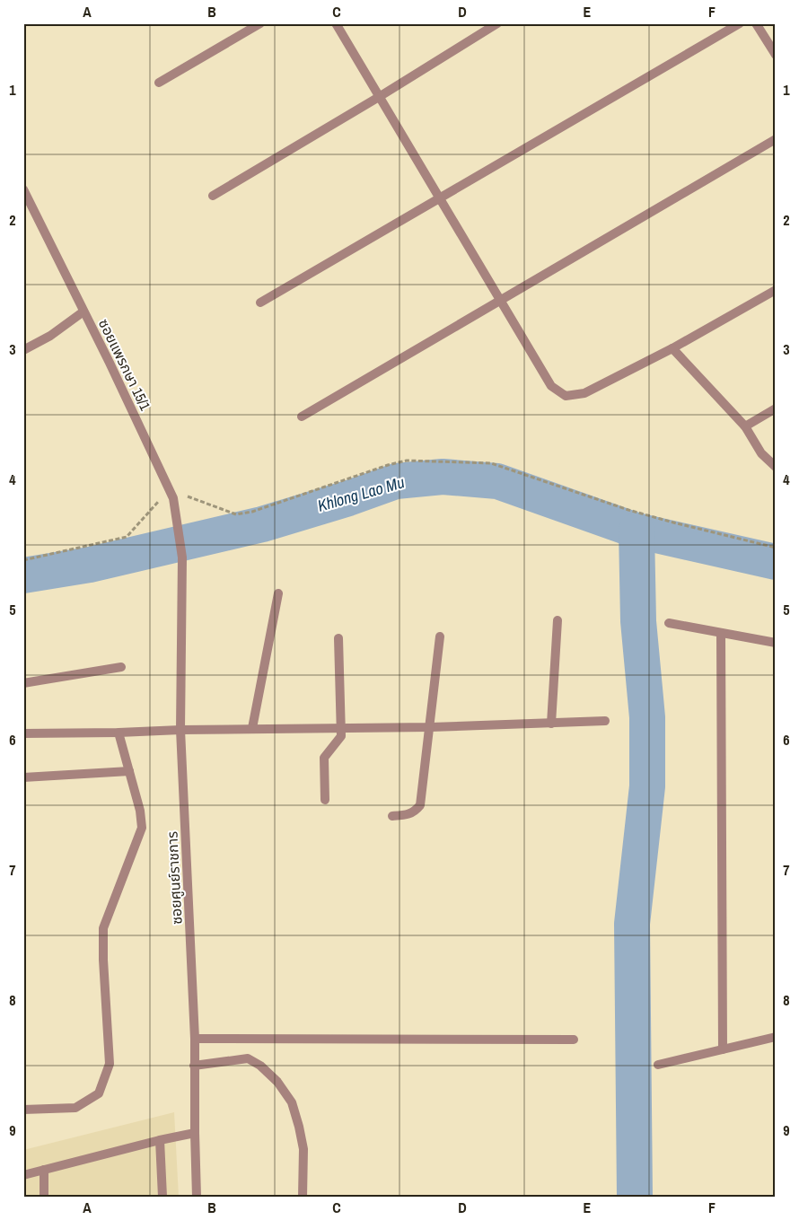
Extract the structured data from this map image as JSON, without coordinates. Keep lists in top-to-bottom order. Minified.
{"streets":{"street":["ซอยแพรกษา 15/1","ซอยศูนย์ราชการ"]},"crossings":[["ซอยแพรกษา 15/1","ซอยศูนย์ราชการ"]],"water":["Khlong Lao Mu"],"grid":{"columns":["A","B","C","D","E","F"],"rows":["1","2","3","4","5","6","7","8","9"]}}
